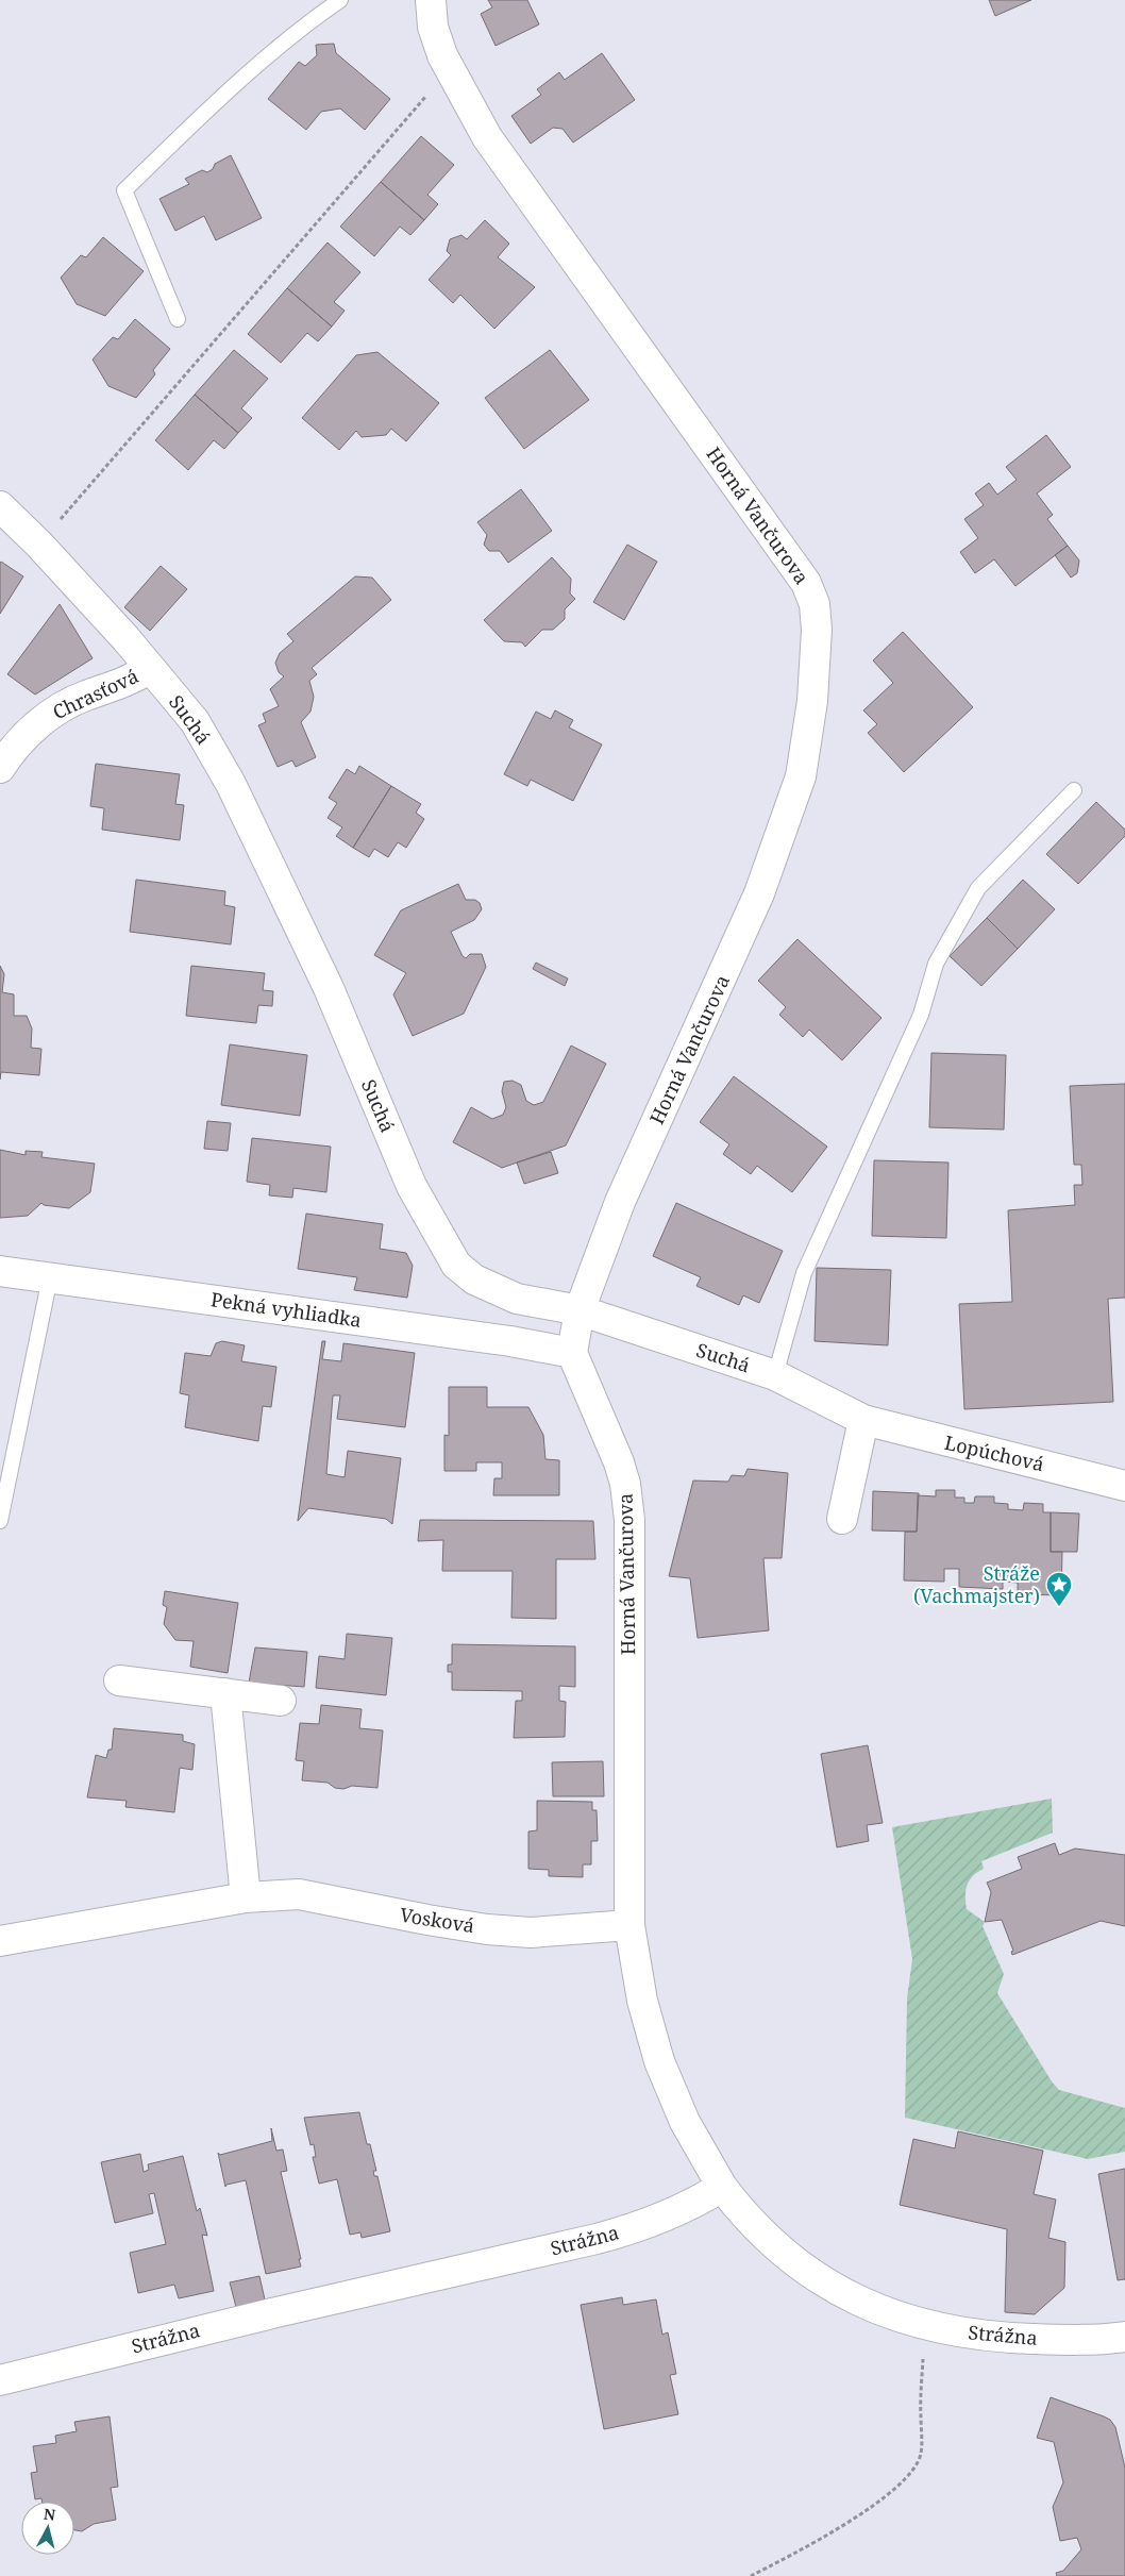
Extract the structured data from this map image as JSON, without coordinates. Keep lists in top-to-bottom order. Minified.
{"streets":{"street":["Horná Vančurova","Chrasťová","Suchá","Pekná vyhliadka","Lopúchová","Vosková","Strážna"]},"crossings":[["Horná Vančurova","Suchá"],["Horná Vančurova","Pekná vyhliadka"],["Horná Vančurova","Vosková"],["Horná Vančurova","Strážna"],["Chrasťová","Suchá"],["Suchá","Lopúchová"]],"places":{"place":["Stráže (Vachmajster)"]},"north":"top"}
